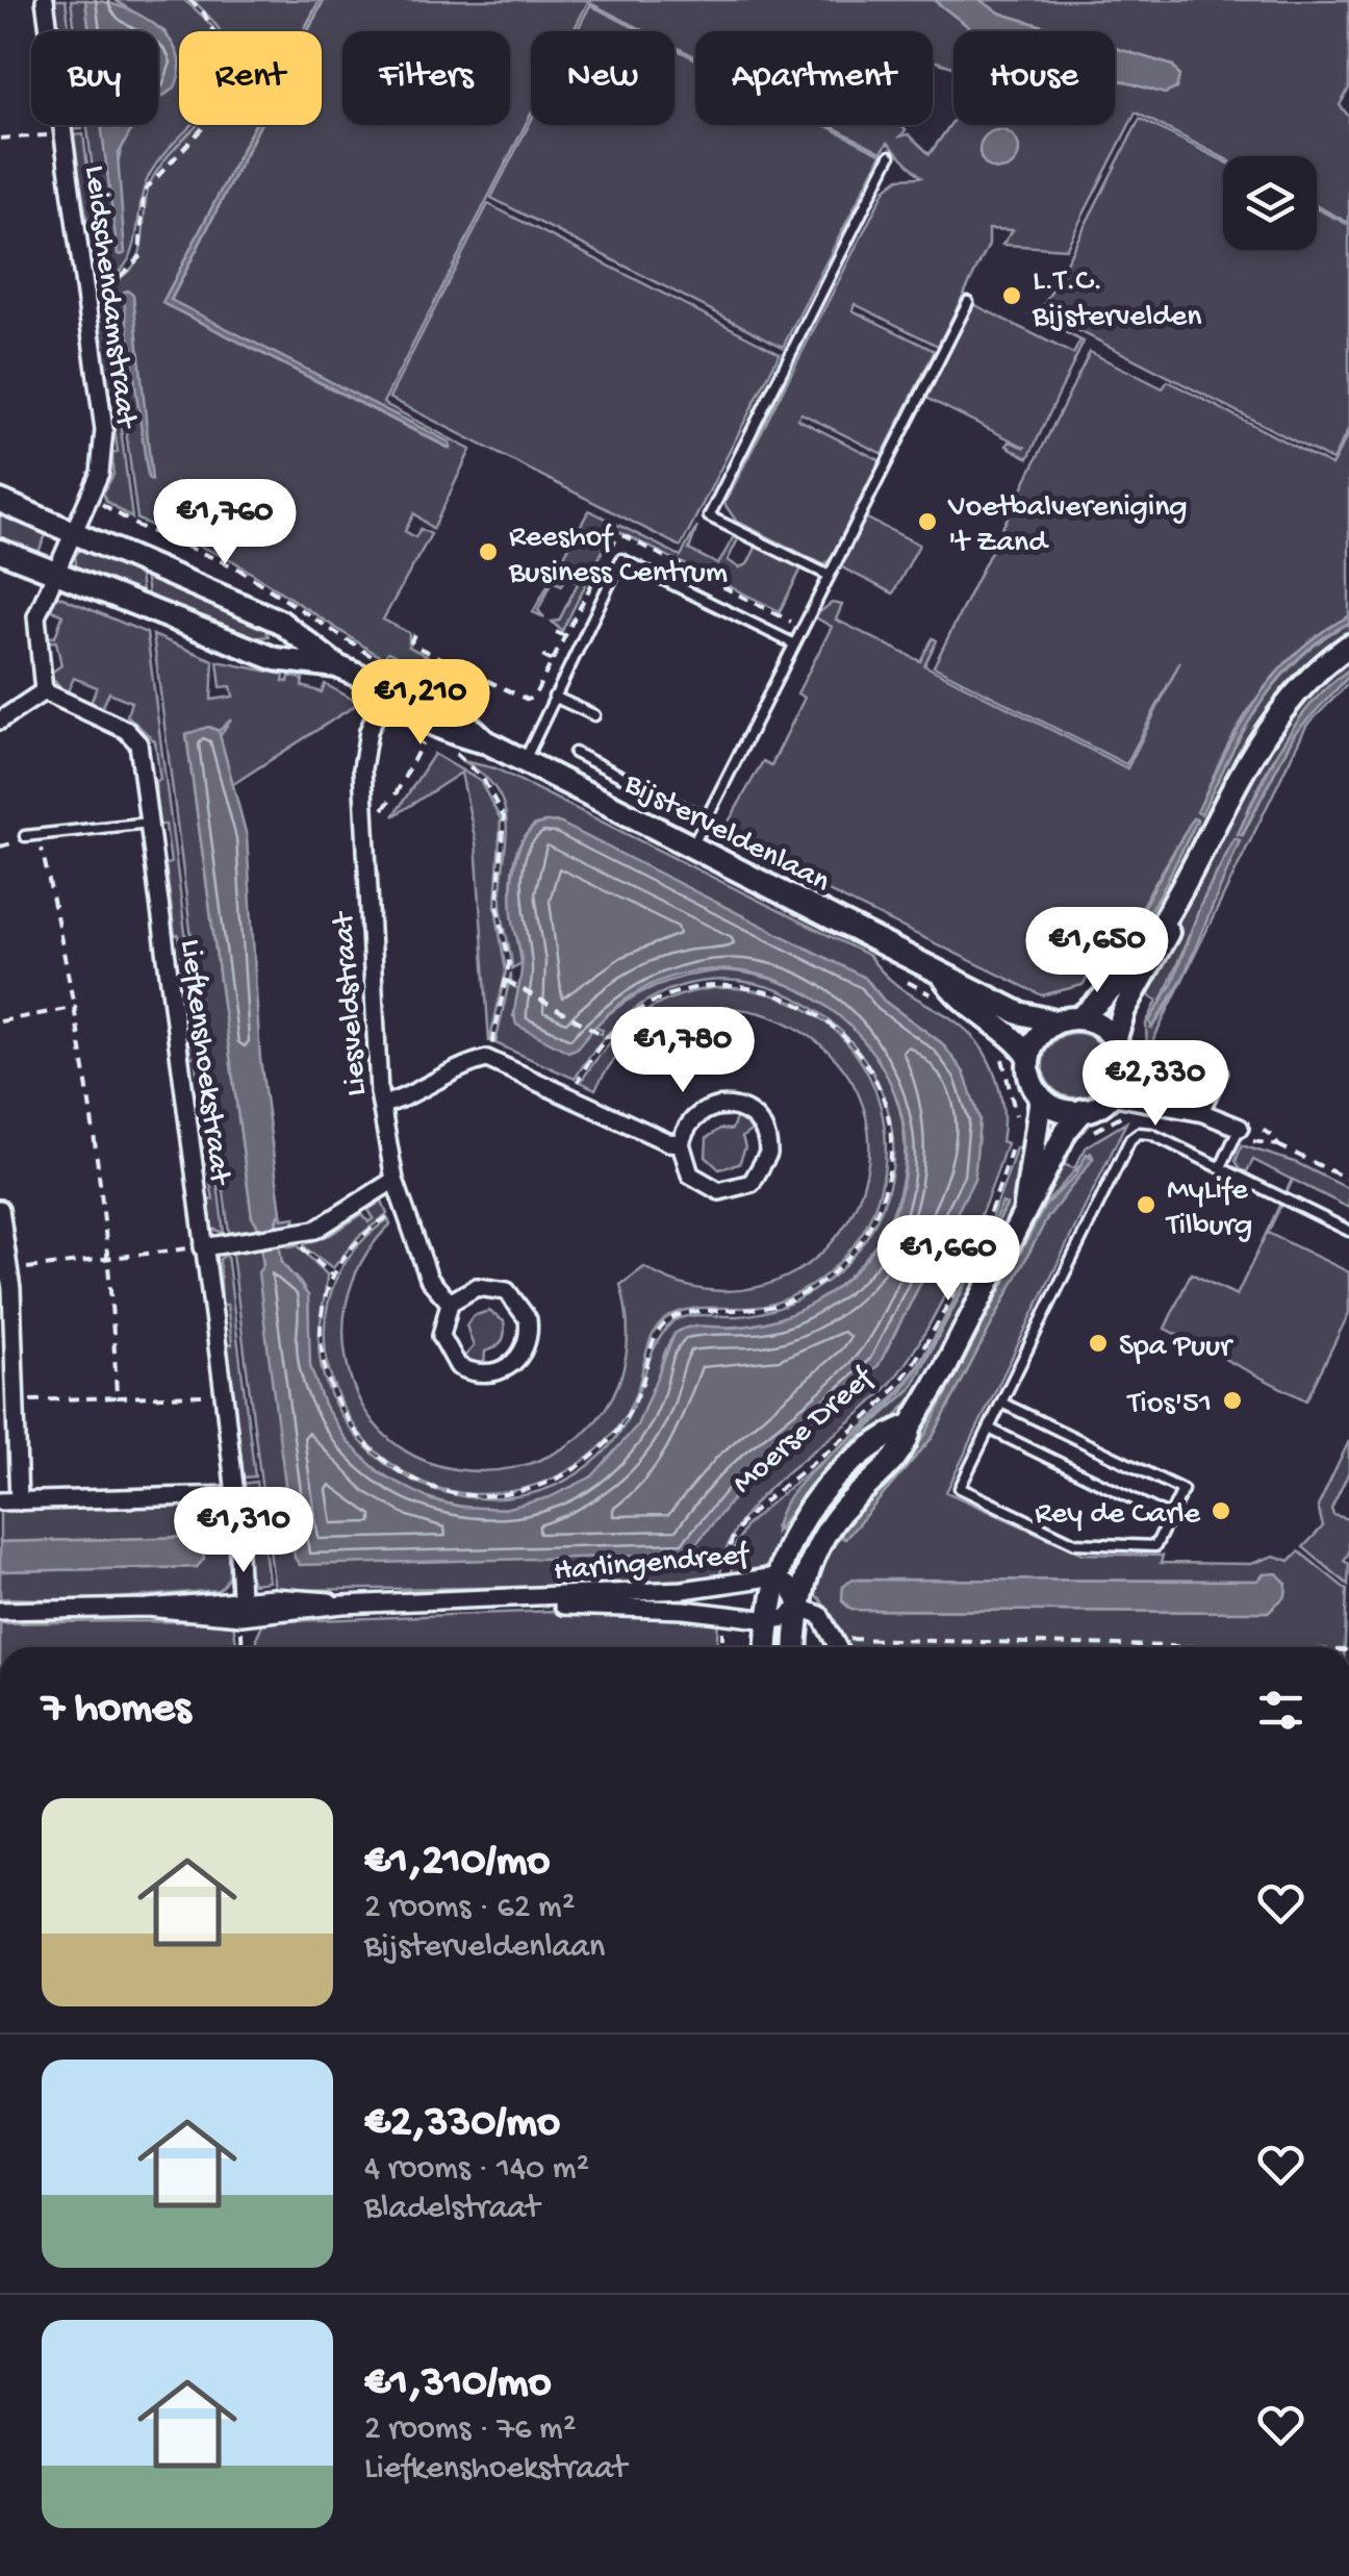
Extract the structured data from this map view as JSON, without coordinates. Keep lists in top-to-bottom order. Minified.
{"streets":{"street":["Leidschendamstraat","Bijsterveldenlaan","Liesveldstraat","Liefkenshoekstraat","Moerse Dreef","Harlingendreef"]},"crossings":[["Leidschendamstraat","Bijsterveldenlaan"],["Bijsterveldenlaan","Liesveldstraat"],["Bijsterveldenlaan","Moerse Dreef"],["Liefkenshoekstraat","Harlingendreef"],["Moerse Dreef","Harlingendreef"]],"places":["L.T.C. Bijstervelden","Voetbalvereniging 't Zand","Reeshof Business Centrum","MyLife Tilburg","Spa Puur","Tios'51","Rey de Carle"],"page":{"chip":["Buy","Rent","Filters","New","Apartment","House"],"price":["€1,760","€1,210","€1,650","€1,780","€2,330","€1,660","€1,310"],"heading":"7 homes","list":[{"name":"€1,210/mo","note":"2 rooms · 62 m² · Bijsterveldenlaan"},{"name":"€2,330/mo","note":"4 rooms · 140 m² · Bladelstraat"},{"name":"€1,310/mo","note":"2 rooms · 76 m² · Liefkenshoekstraat"}]}}
